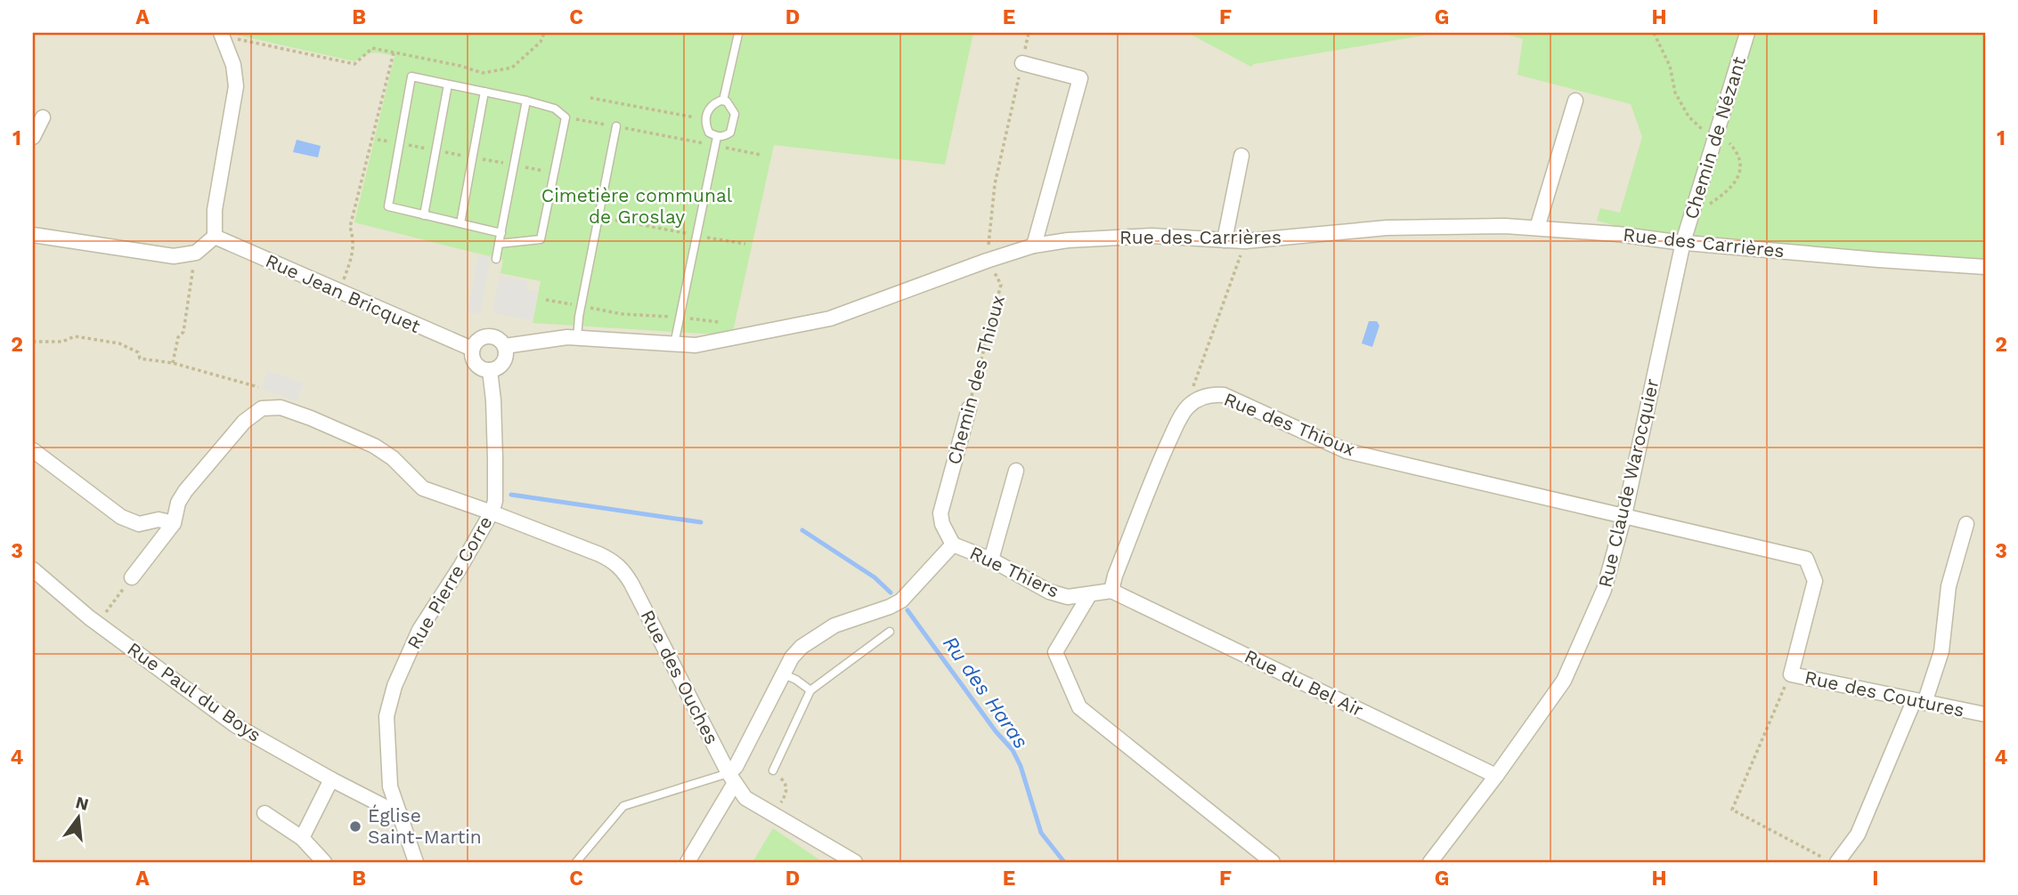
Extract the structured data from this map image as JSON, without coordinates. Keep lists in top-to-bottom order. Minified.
{"streets":{"street":["Chemin de Nézant","Rue des Carrières","Rue Jean Bricquet","Chemin des Thioux","Rue des Thioux","Rue Claude Warocquier","Rue Thiers","Rue Pierre Corre","Rue des Ouches","Rue du Bel Air","Rue Paul du Boys","Rue des Coutures"]},"crossings":[["Chemin de Nézant","Rue des Carrières"],["Chemin de Nézant","Rue Claude Warocquier"],["Rue des Carrières","Rue Jean Bricquet"],["Rue des Carrières","Chemin des Thioux"],["Rue des Carrières","Rue Claude Warocquier"],["Rue des Carrières","Rue Pierre Corre"],["Rue Jean Bricquet","Rue Pierre Corre"],["Chemin des Thioux","Rue Thiers"],["Rue des Thioux","Rue Claude Warocquier"],["Rue des Thioux","Rue Thiers"],["Rue des Thioux","Rue du Bel Air"],["Rue des Thioux","Rue des Coutures"],["Rue Claude Warocquier","Rue du Bel Air"],["Rue Claude Warocquier","Rue des Coutures"],["Rue Thiers","Rue des Ouches"],["Rue Thiers","Rue du Bel Air"],["Rue Pierre Corre","Rue des Ouches"],["Rue Pierre Corre","Rue Paul du Boys"]],"water":["Ru des Haras"],"parks":["Cimetière communal de Groslay"],"places":["Église Saint-Martin"],"north":"top","grid":{"columns":["A","B","C","D","E","F","G","H","I"],"rows":["1","2","3","4"]}}
